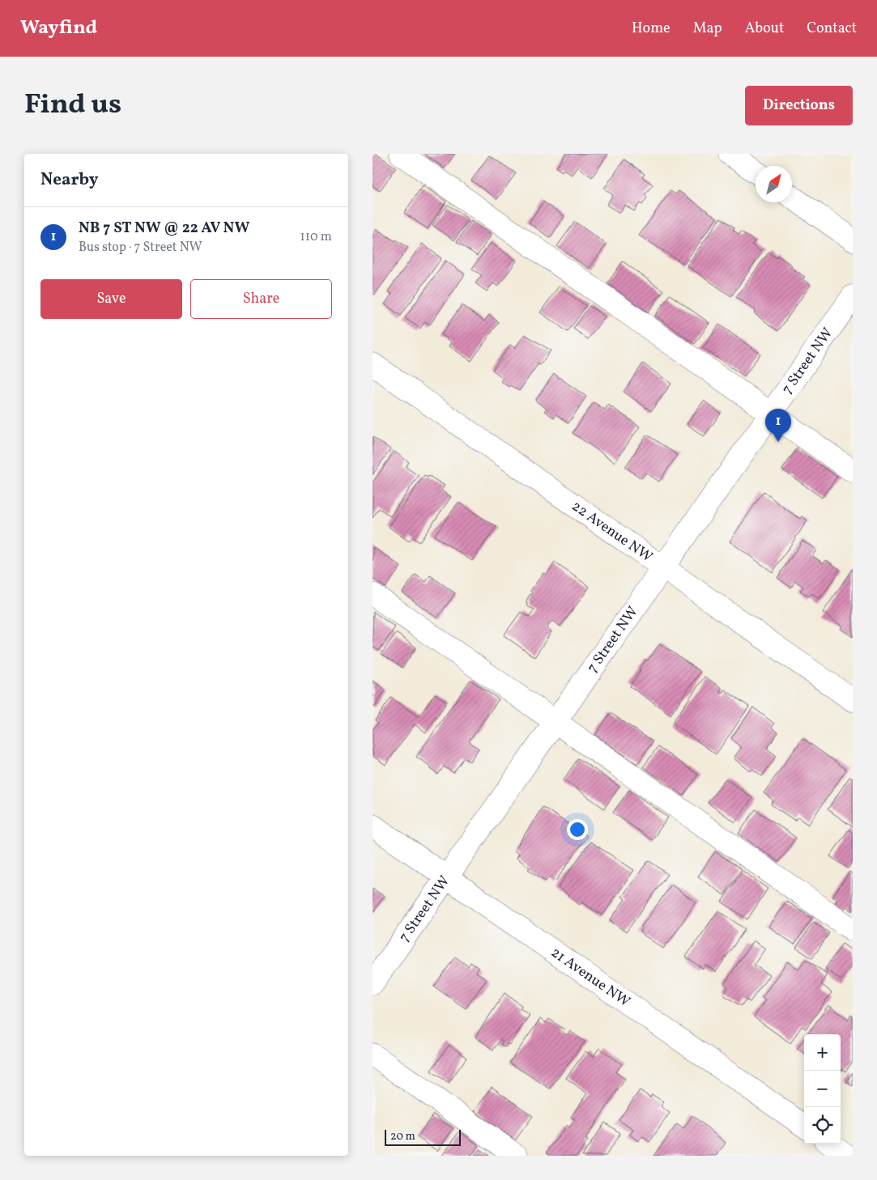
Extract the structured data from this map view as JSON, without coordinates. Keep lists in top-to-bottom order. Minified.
{"streets":{"street":["7 Street NW","22 Avenue NW","21 Avenue NW"]},"crossings":[["7 Street NW","22 Avenue NW"],["7 Street NW","21 Avenue NW"]],"scale_bar":"20 m","north":"top right","page":{"header":"Wayfind","nav":["Home","Map","About","Contact"],"title":"Find us","buttons":["Directions",["Save","Share"]],"heading":"Nearby","list":[{"mark":"1","name":"NB 7 ST NW @ 22 AV NW","note":"Bus stop · 7 Street NW","value":"110 m"}],"pins":"1","map_buttons":["+","−"],"scale":"20 m"}}
